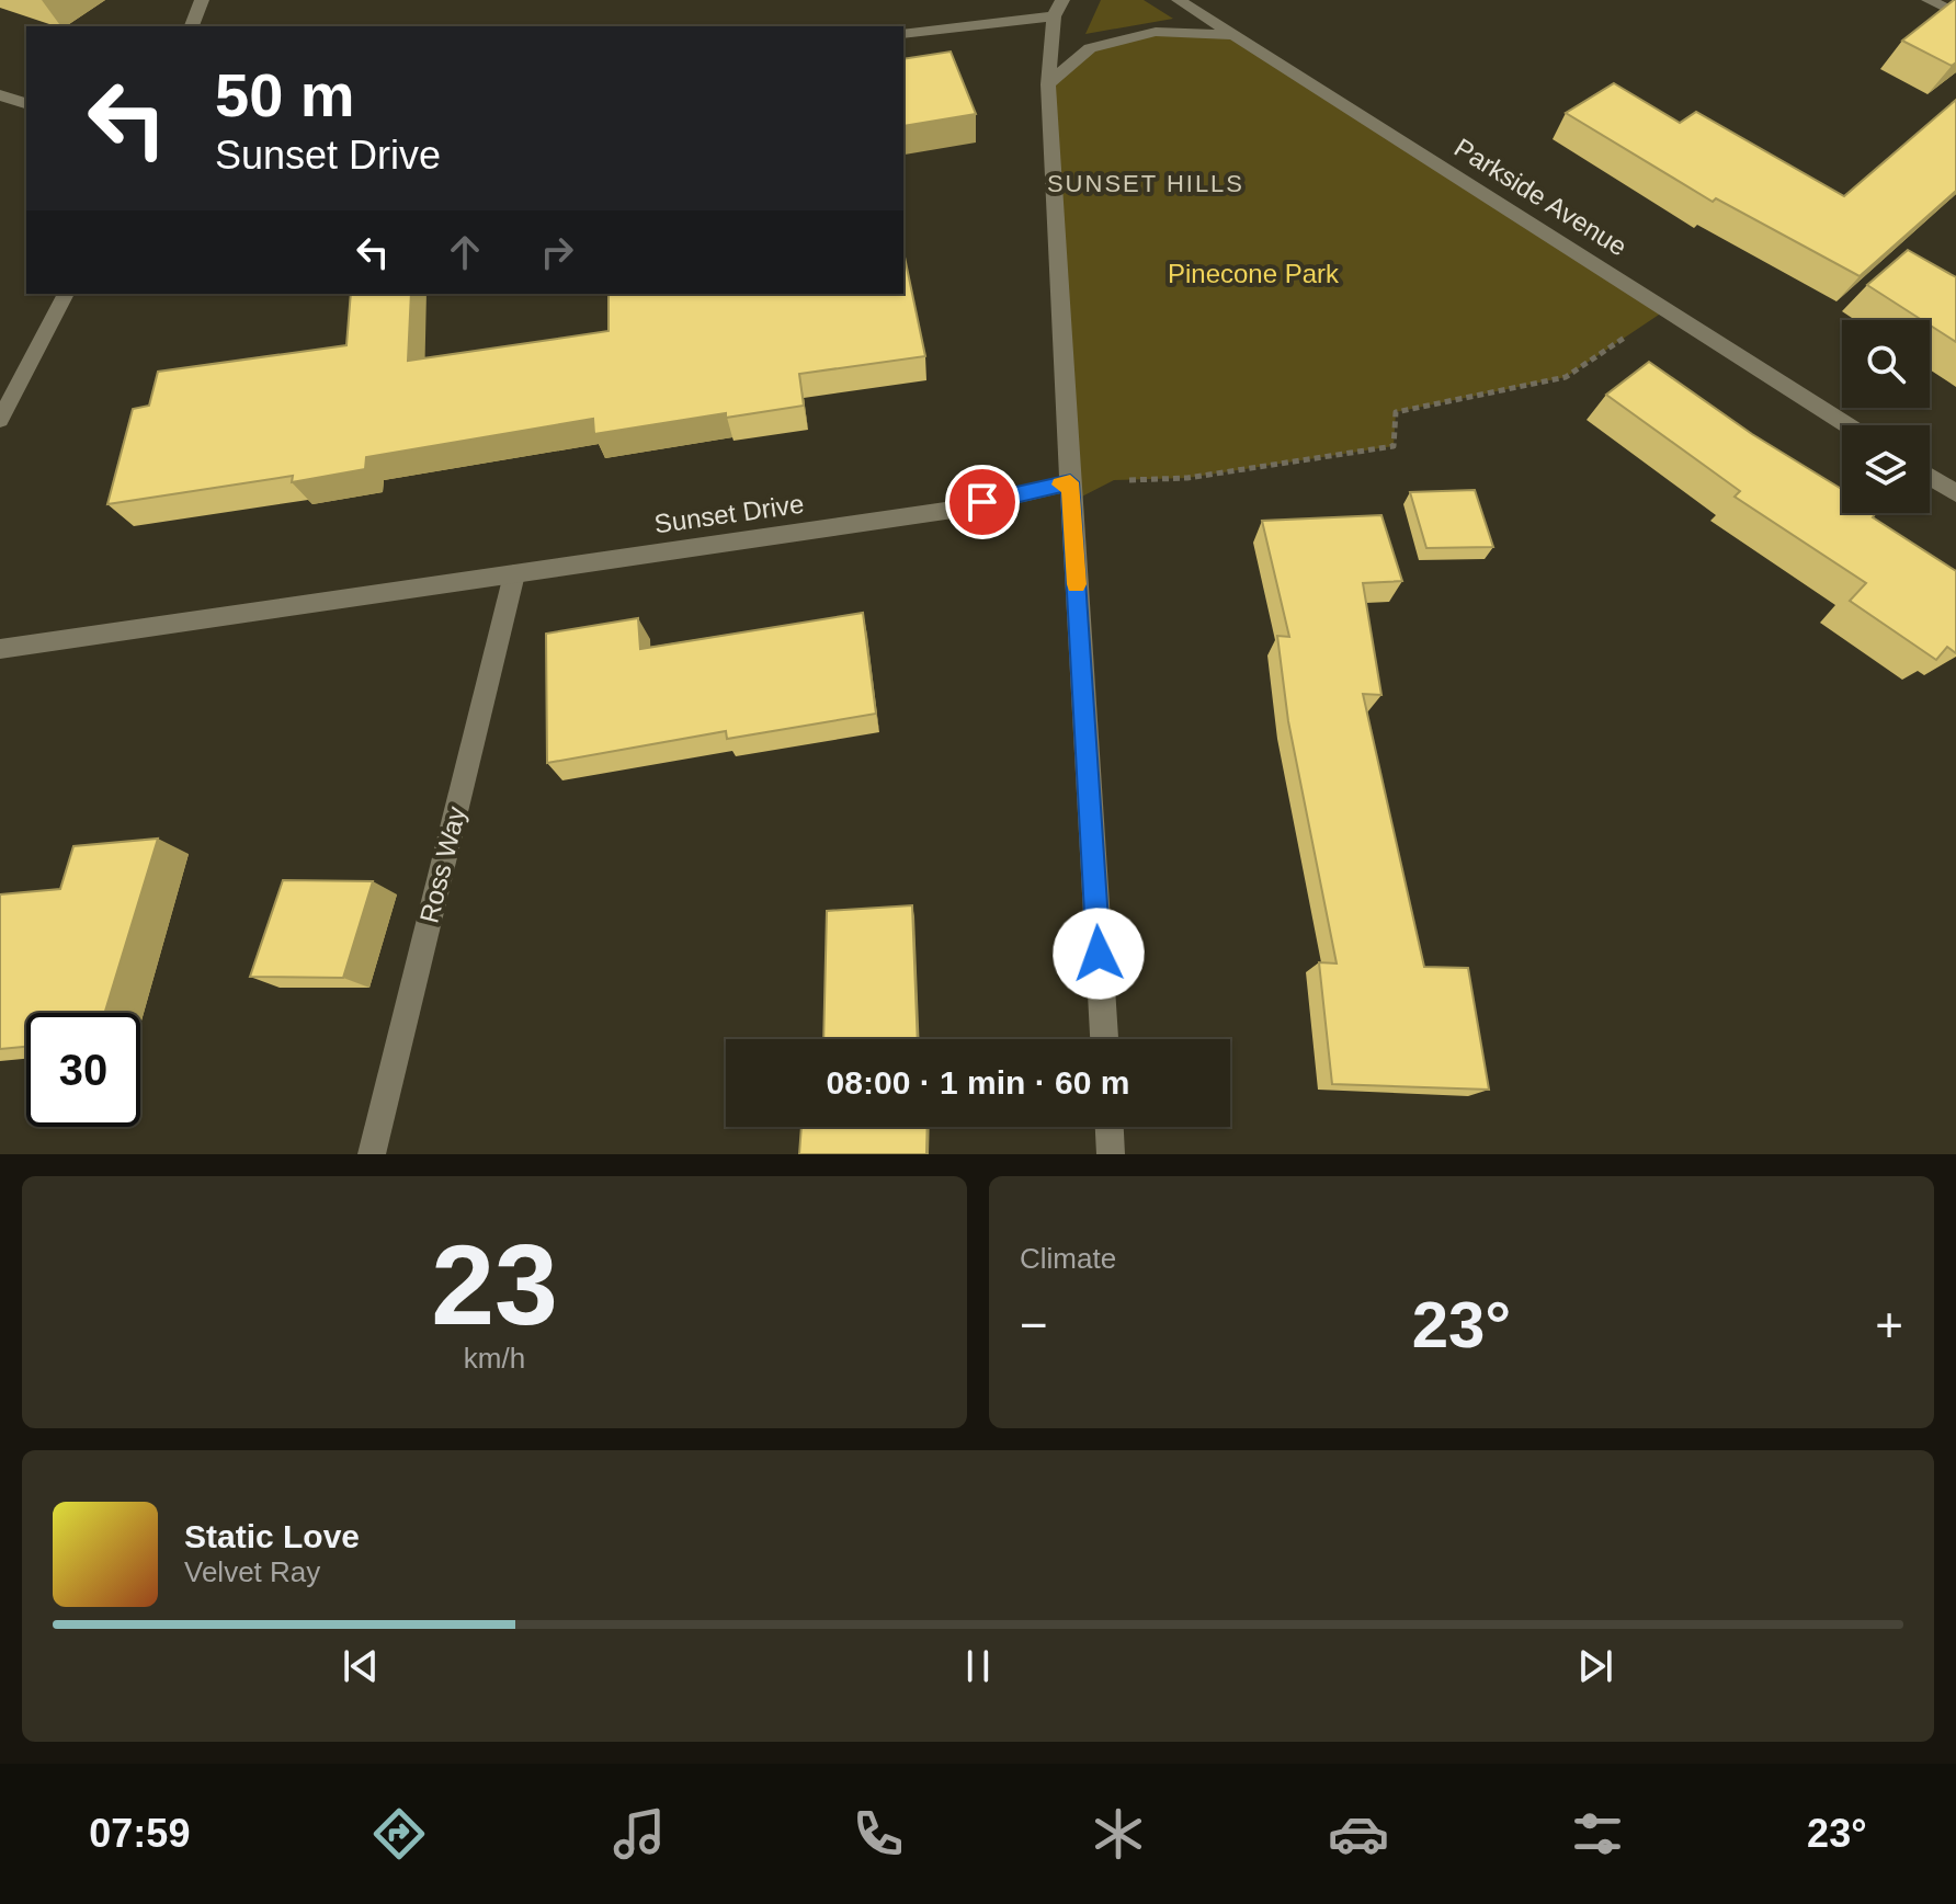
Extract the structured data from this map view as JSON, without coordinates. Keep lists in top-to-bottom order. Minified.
{"streets":{"street":["Parkside Avenue","Sunset Drive","Ross Way"]},"crossings":[["Sunset Drive","Ross Way"]],"districts":["SUNSET HILLS"],"parks":["Pinecone Park"],"page":{"turn":["50 m","Sunset Drive"],"limit":"30","trip":"08:00 · 1 min · 60 m","tile":[["23","km/h"],"Climate"],"heat":["−","23°","+"],"song":["Static Love","Velvet Ray"],"tabs":["07:59","23°"]}}
